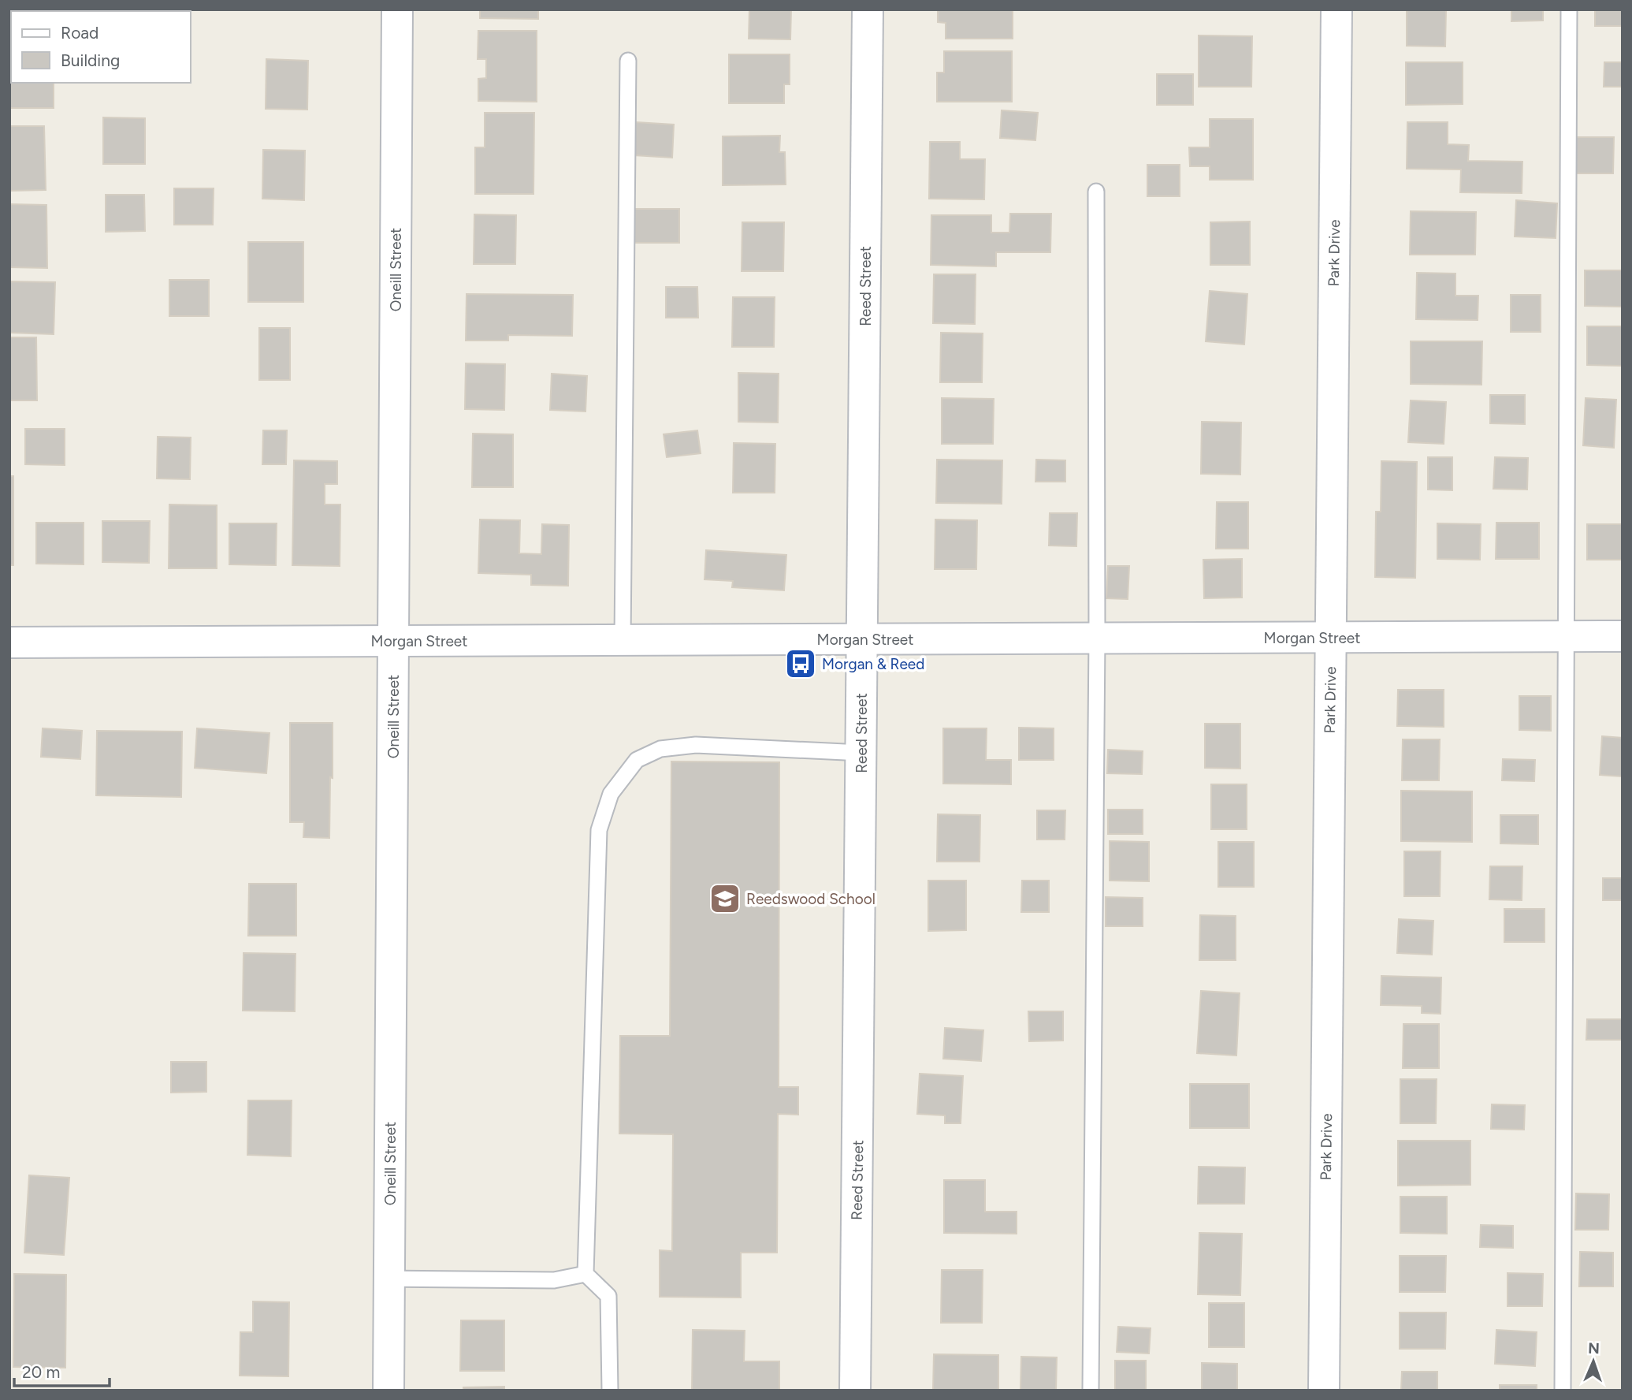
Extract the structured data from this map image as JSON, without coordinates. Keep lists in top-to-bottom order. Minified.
{"streets":{"street":["Park Drive","Oneill Street","Reed Street","Morgan Street"]},"crossings":[["Park Drive","Morgan Street"],["Oneill Street","Morgan Street"],["Reed Street","Morgan Street"]],"places":{"bus stop":["Morgan & Reed"],"school or university":["Reedswood School"]},"legend":["Road","Building"],"scale_bar":"20 m","north":"top"}
